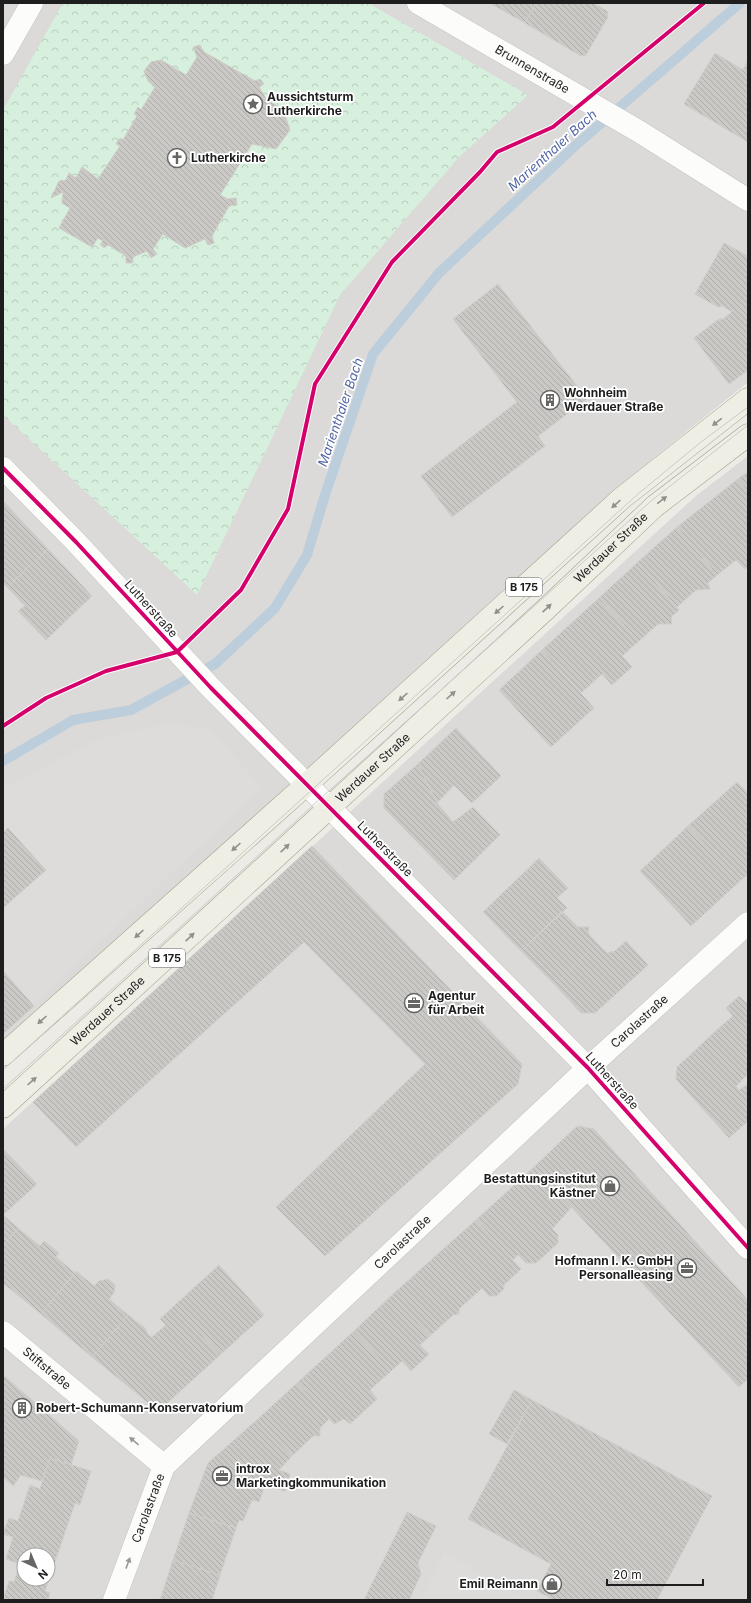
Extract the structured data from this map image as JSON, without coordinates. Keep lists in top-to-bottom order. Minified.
{"streets":{"main road":["Werdauer Straße","B 175"],"street":["Brunnenstraße","Lutherstraße","Carolastraße","Stiftstraße"]},"crossings":[["Werdauer Straße","Lutherstraße"],["B 175","Lutherstraße"],["Lutherstraße","Carolastraße"],["Carolastraße","Stiftstraße"]],"one_way":["Stiftstraße"],"water":["Marienthaler Bach"],"places":{"place":["Aussichtsturm Lutherkirche"],"church":["Lutherkirche"],"building":["Wohnheim Werdauer Straße","Robert-Schumann-Konservatorium"],"office":["Agentur für Arbeit","Hofmann I. K. GmbH Personalleasing","introx Marketingkommunikation"],"shop":["Bestattungsinstitut Kästner","Emil Reimann"]},"scale_bar":"20 m","north":"bottom right"}
